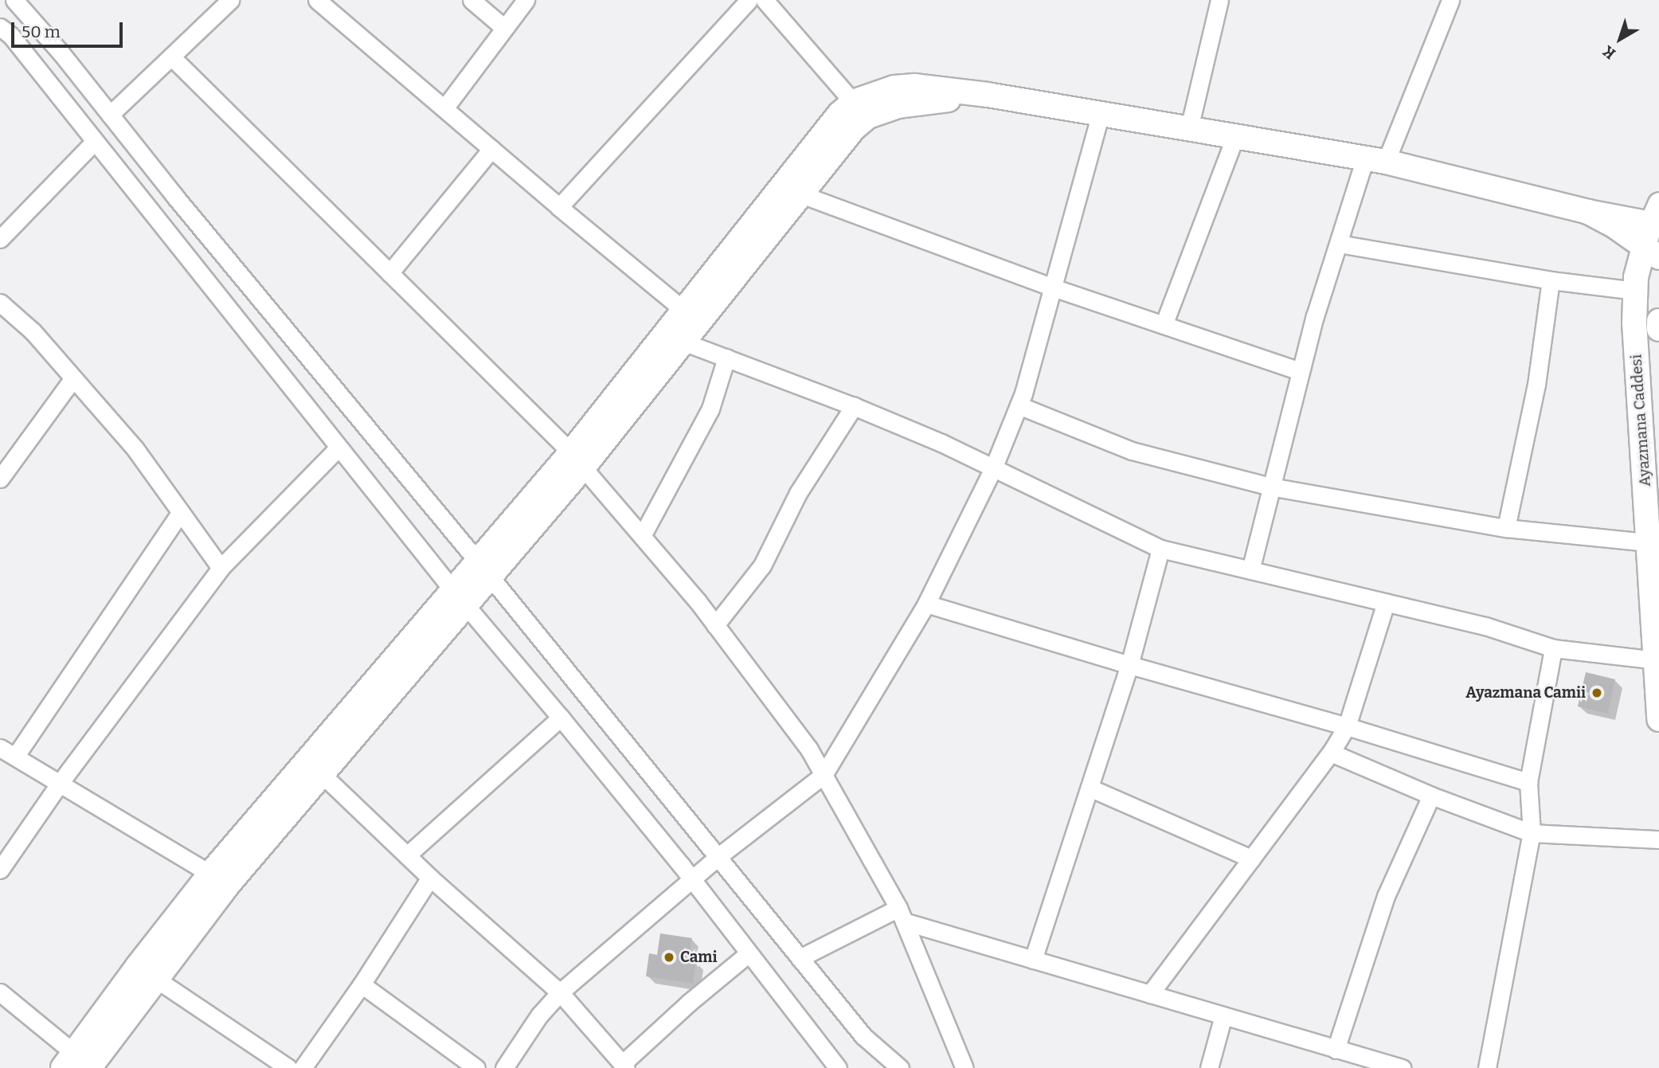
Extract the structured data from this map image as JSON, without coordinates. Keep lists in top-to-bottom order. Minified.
{"streets":{"main road":["Ayazmana Caddesi"]},"places":["Ayazmana Camii","Cami"],"scale_bar":"50 m","north":"bottom left"}
